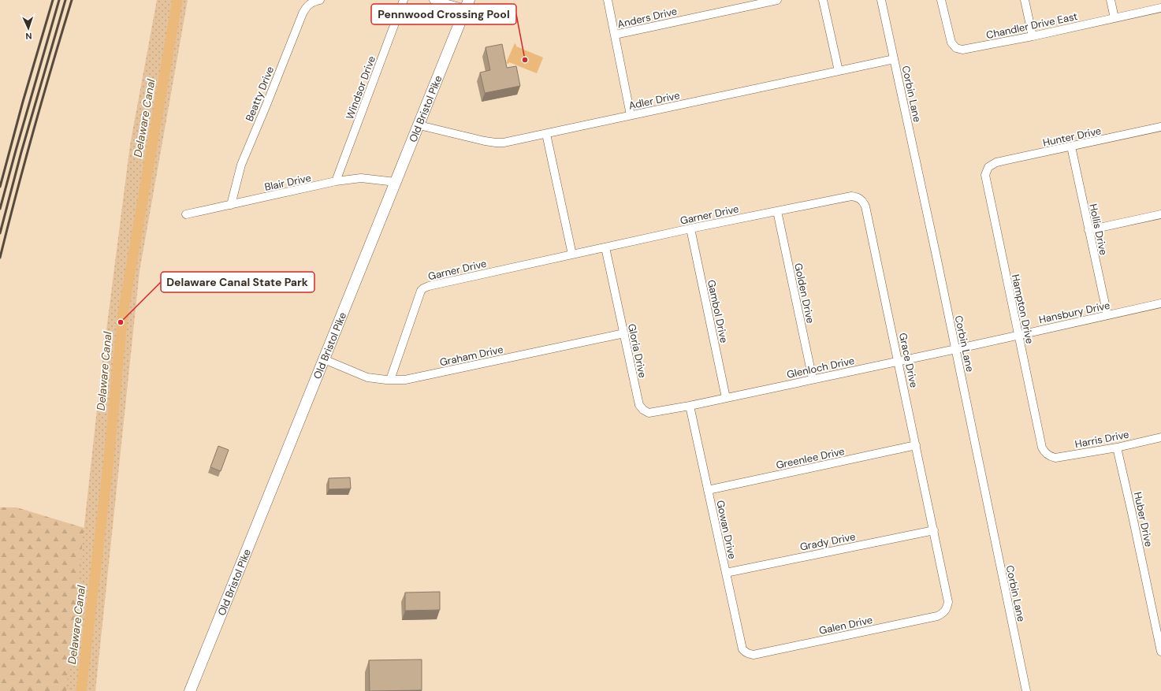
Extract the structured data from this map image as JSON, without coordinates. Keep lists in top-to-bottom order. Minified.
{"streets":{"main road":["Old Bristol Pike"],"street":["Anders Drive","Chandler Drive East","Windsor Drive","Beatty Drive","Corbin Lane","Adler Drive","Hunter Drive","Blair Drive","Garner Drive","Hollis Drive","Golden Drive","Hampton Drive","Gambol Drive","Hansbury Drive","Gloria Drive","Graham Drive","Grace Drive","Glenloch Drive","Harris Drive","Greenlee Drive","Huber Drive","Gowan Drive","Grady Drive","Galen Drive"]},"crossings":[["Windsor Drive","Blair Drive"],["Beatty Drive","Blair Drive"],["Corbin Lane","Adler Drive"],["Corbin Lane","Hansbury Drive"],["Corbin Lane","Glenloch Drive"],["Adler Drive","Old Bristol Pike"],["Old Bristol Pike","Blair Drive"],["Old Bristol Pike","Graham Drive"],["Hunter Drive","Hollis Drive"],["Hunter Drive","Hampton Drive"],["Garner Drive","Golden Drive"],["Garner Drive","Gambol Drive"],["Garner Drive","Gloria Drive"],["Garner Drive","Graham Drive"],["Garner Drive","Grace Drive"],["Hollis Drive","Hansbury Drive"],["Golden Drive","Grace Drive"],["Golden Drive","Glenloch Drive"],["Hampton Drive","Hansbury Drive"],["Hampton Drive","Harris Drive"],["Gambol Drive","Glenloch Drive"],["Hansbury Drive","Glenloch Drive"],["Gloria Drive","Graham Drive"],["Gloria Drive","Glenloch Drive"],["Gloria Drive","Gowan Drive"],["Grace Drive","Glenloch Drive"],["Grace Drive","Greenlee Drive"],["Grace Drive","Grady Drive"],["Grace Drive","Galen Drive"],["Glenloch Drive","Gowan Drive"],["Harris Drive","Huber Drive"],["Greenlee Drive","Gowan Drive"],["Gowan Drive","Grady Drive"],["Gowan Drive","Galen Drive"]],"water":["Delaware Canal"],"places":["Pennwood Crossing Pool","Delaware Canal State Park"],"north":"bottom"}
